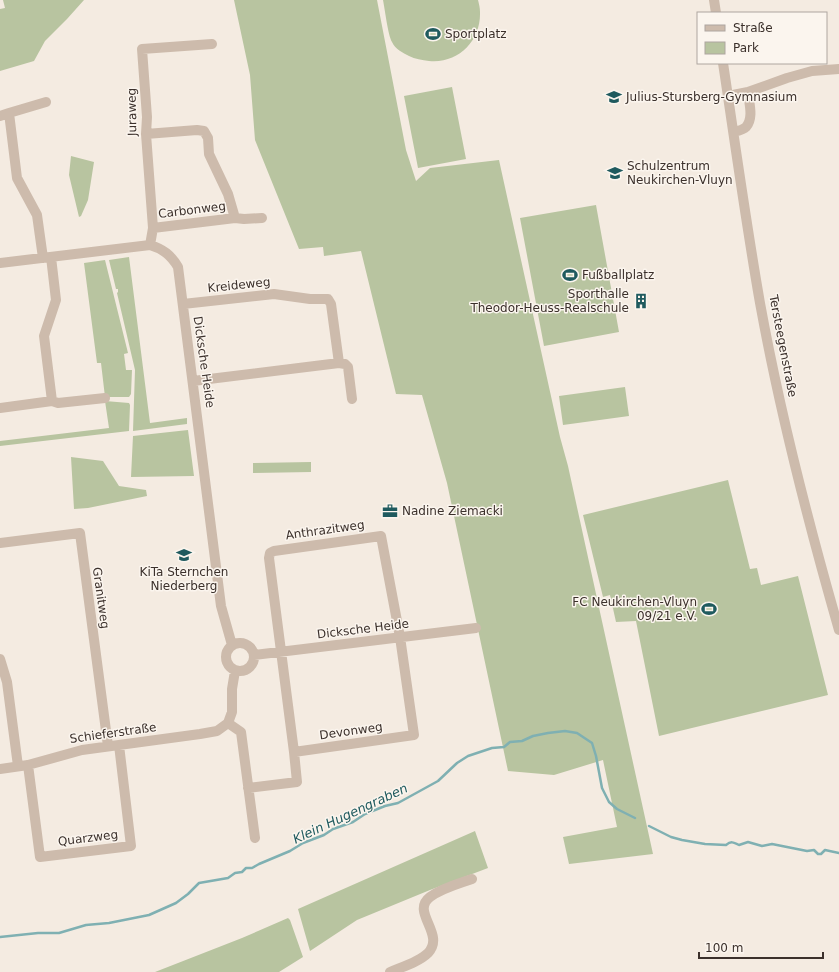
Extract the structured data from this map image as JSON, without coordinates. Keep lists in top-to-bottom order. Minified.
{"streets":{"street":["Juraweg","Carbonweg","Kreideweg","Tersteegenstraße","Dicksche Heide","Anthrazitweg","Granitweg","Devonweg","Schieferstraße","Quarzweg"]},"crossings":[["Juraweg","Carbonweg"],["Juraweg","Dicksche Heide"],["Kreideweg","Dicksche Heide"],["Dicksche Heide","Anthrazitweg"],["Dicksche Heide","Devonweg"],["Anthrazitweg","Devonweg"],["Granitweg","Schieferstraße"],["Schieferstraße","Quarzweg"]],"water":["Klein Hugengraben"],"places":{"sports":["Sportplatz","Fußballplatz","FC Neukirchen-Vluyn 09/21 e.V."],"school or university":["Julius-Stursberg-Gymnasium","Schulzentrum Neukirchen-Vluyn","KiTa Sternchen Niederberg"],"building":["Sporthalle Theodor-Heuss-Realschule"],"office":["Nadine Ziemacki"]},"legend":["Straße","Park"],"scale_bar":"100 m"}
